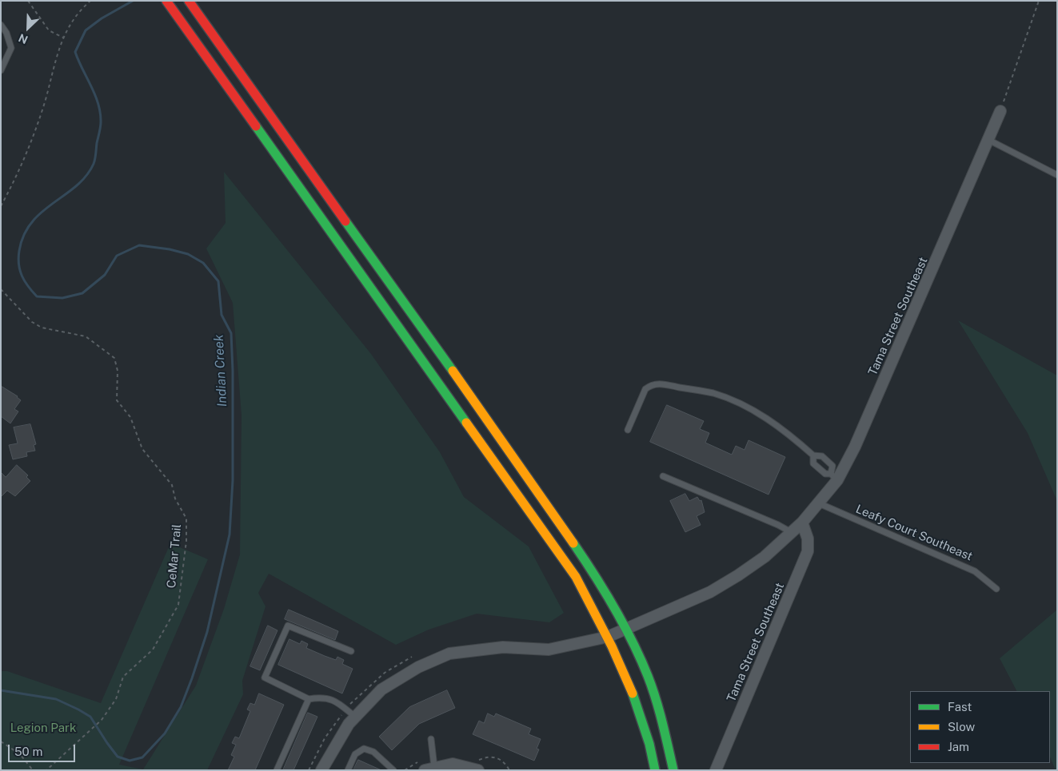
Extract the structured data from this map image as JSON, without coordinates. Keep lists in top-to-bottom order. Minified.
{"streets":{"street":["Tama Street Southeast"],"lane":["Leafy Court Southeast"],"path":["CeMar Trail"]},"crossings":[["Tama Street Southeast","Leafy Court Southeast"]],"water":["Indian Creek"],"parks":["Legion Park"],"legend":["Fast","Slow","Jam"],"scale_bar":"50 m","north":"bottom left"}
